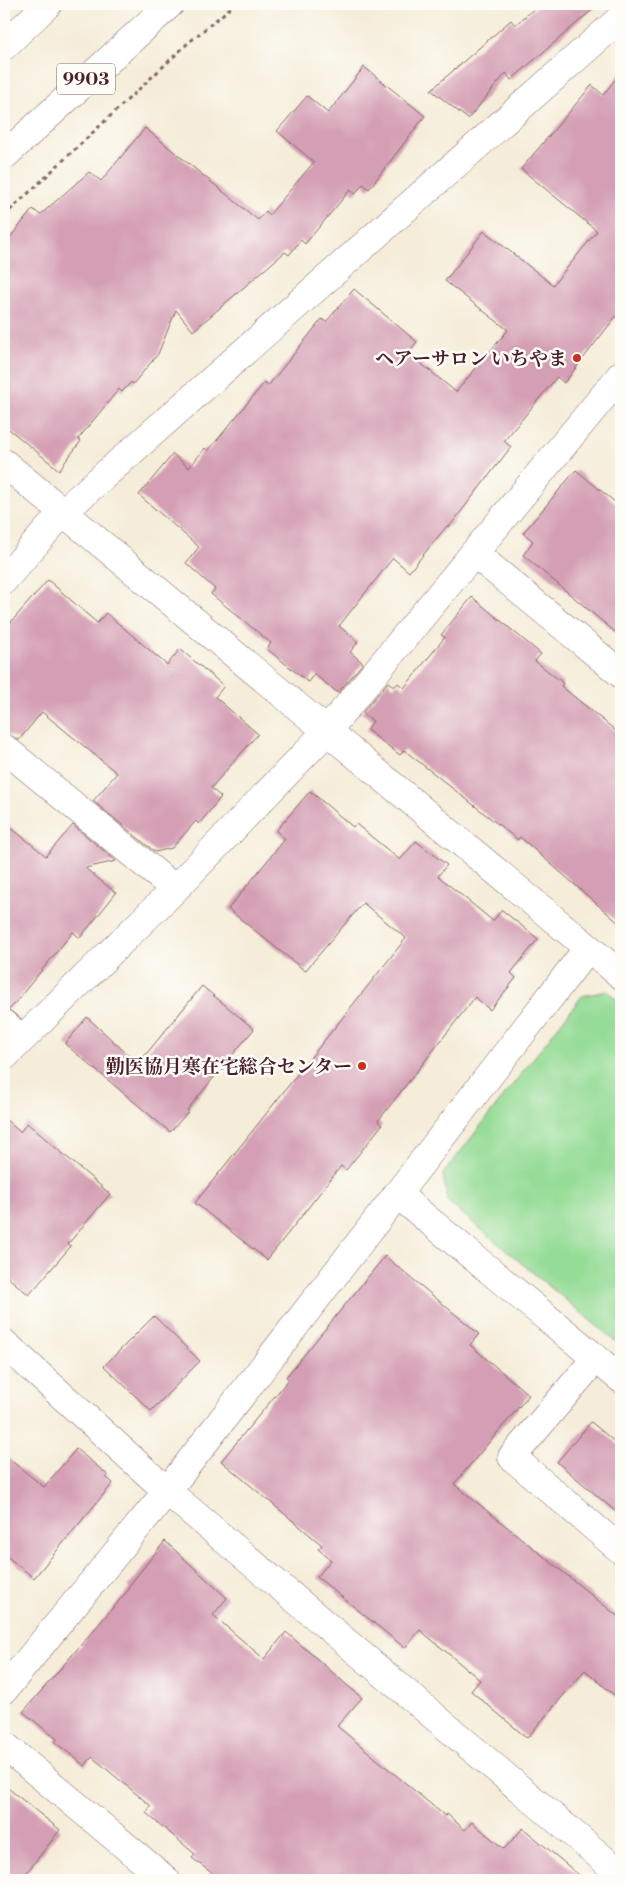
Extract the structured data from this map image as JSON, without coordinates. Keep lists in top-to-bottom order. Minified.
{"streets":{"street":["9903"]},"places":["ヘアーサロン いちやま","勤医協月寒在宅総合センター"]}
